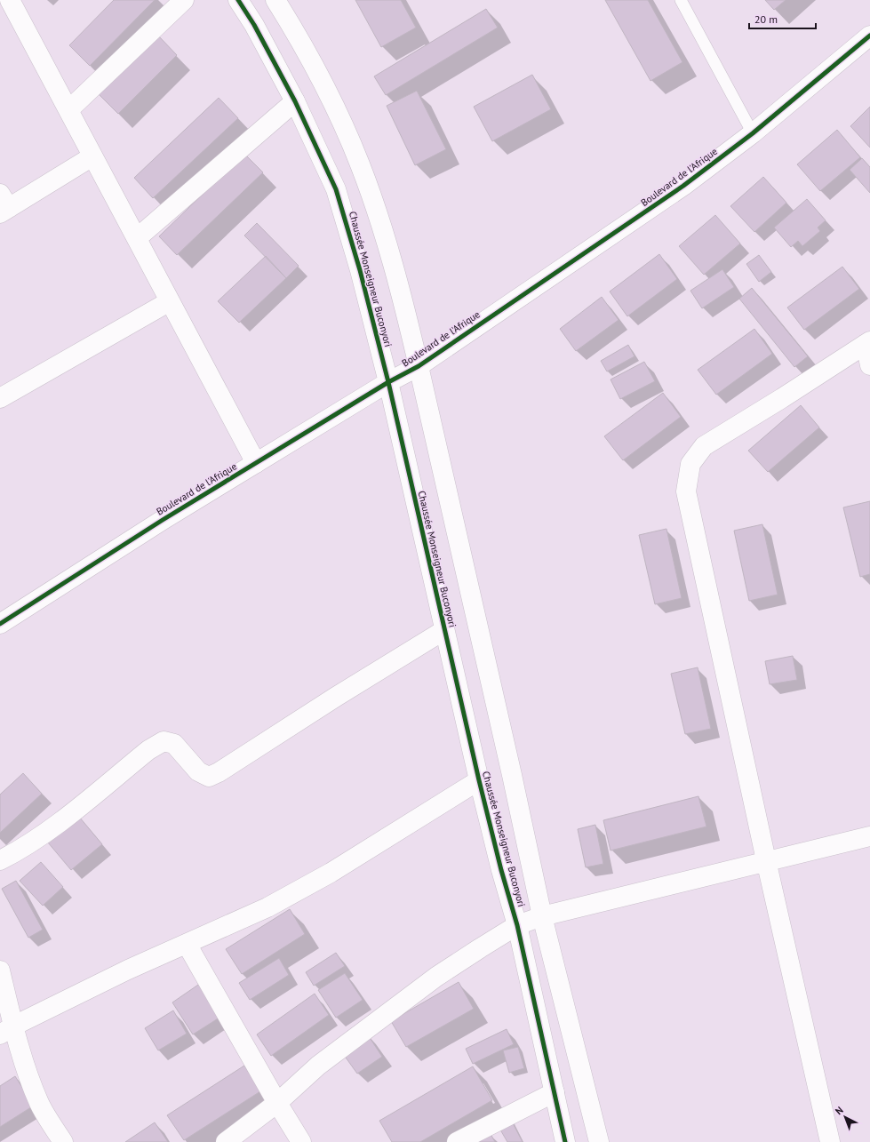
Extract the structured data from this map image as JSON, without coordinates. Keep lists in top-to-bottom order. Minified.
{"streets":{"street":["Boulevard de l'Afrique","Chaussée Monseigneur Buconyori"]},"crossings":[["Boulevard de l'Afrique","Chaussée Monseigneur Buconyori"]],"scale_bar":"20 m","north":"top left"}
